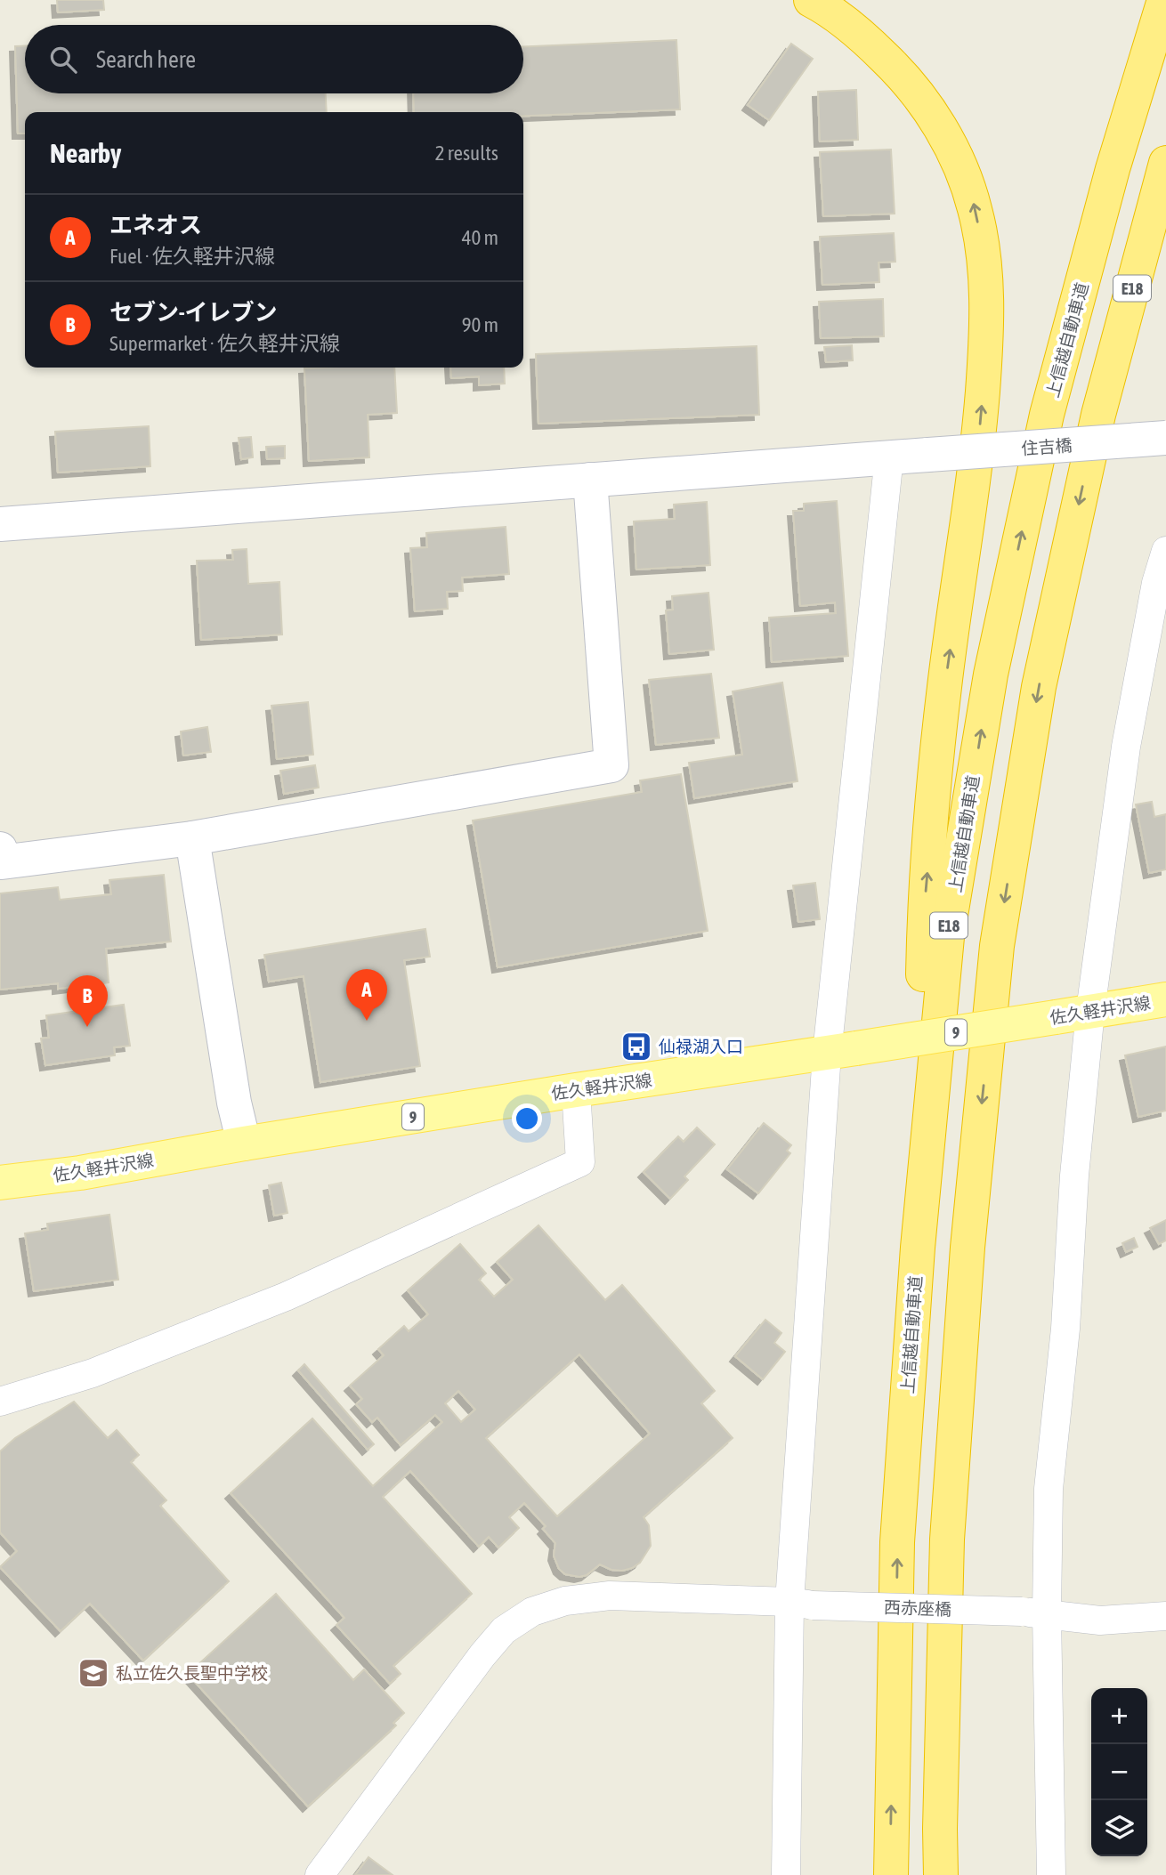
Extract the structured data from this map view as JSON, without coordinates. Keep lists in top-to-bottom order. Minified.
{"streets":{"highway":["E18","上信越自動車道"],"main road":["佐久軽井沢線","9"],"street":["住吉橋","西赤座橋"]},"places":{"bus stop":["仙禄湖入口"],"school or university":["私立佐久長聖中学校"]},"page":{"search":"Search here","heading":["Nearby","2 results"],"list":[{"mark":"A","name":"エネオス","note":"Fuel · 佐久軽井沢線","value":"40 m"},{"mark":"B","name":"セブン-イレブン","note":"Supermarket · 佐久軽井沢線","value":"90 m"}],"pins":["A","B"],"map_buttons":["+","−"]}}
